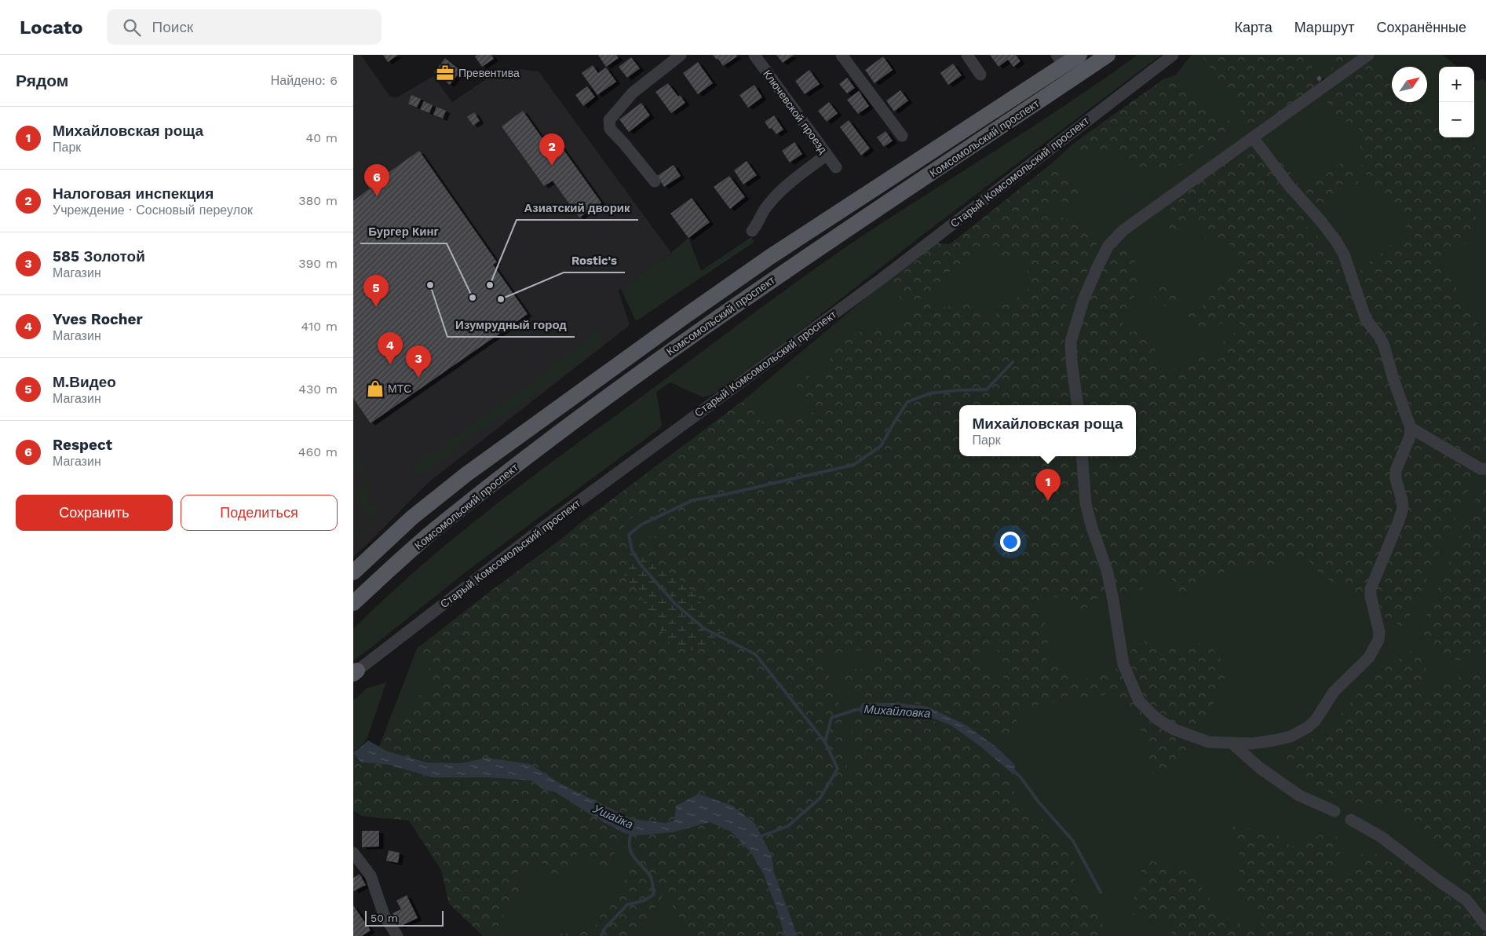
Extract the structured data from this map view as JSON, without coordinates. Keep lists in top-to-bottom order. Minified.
{"streets":{"main road":["Комсомольский проспект"],"street":["Ключевской проезд","Старый Комсомольский проспект"]},"water":["Михайловка","Ушайка"],"places":{"office":["Превентива"],"other":["Изумрудный город","Азиатский дворик","Бургер Кинг","Rostic's"],"shop":["МТС"]},"scale_bar":"50 m","north":"top right","page":{"header":"Locato","search":"Поиск","nav":["Карта","Маршрут","Сохранённые"],"heading":["Рядом","Найдено: 6"],"map_buttons":["+","−"],"list":[{"mark":"1","name":"Михайловская роща","note":"Парк","value":"40 m"},{"mark":"2","name":"Налоговая инспекция","note":"Учреждение · Сосновый переулок","value":"380 m"},{"mark":"3","name":"585 Золотой","note":"Магазин","value":"390 m"},{"mark":"4","name":"Yves Rocher","note":"Магазин","value":"410 m"},{"mark":"5","name":"М.Видео","note":"Магазин","value":"430 m"},{"mark":"6","name":"Respect","note":"Магазин","value":"460 m"}],"pins":["2","6","5","4","3","1"],"popup":["Михайловская роща","Парк"],"buttons":["Сохранить","Поделиться"],"scale":"50 m"}}
